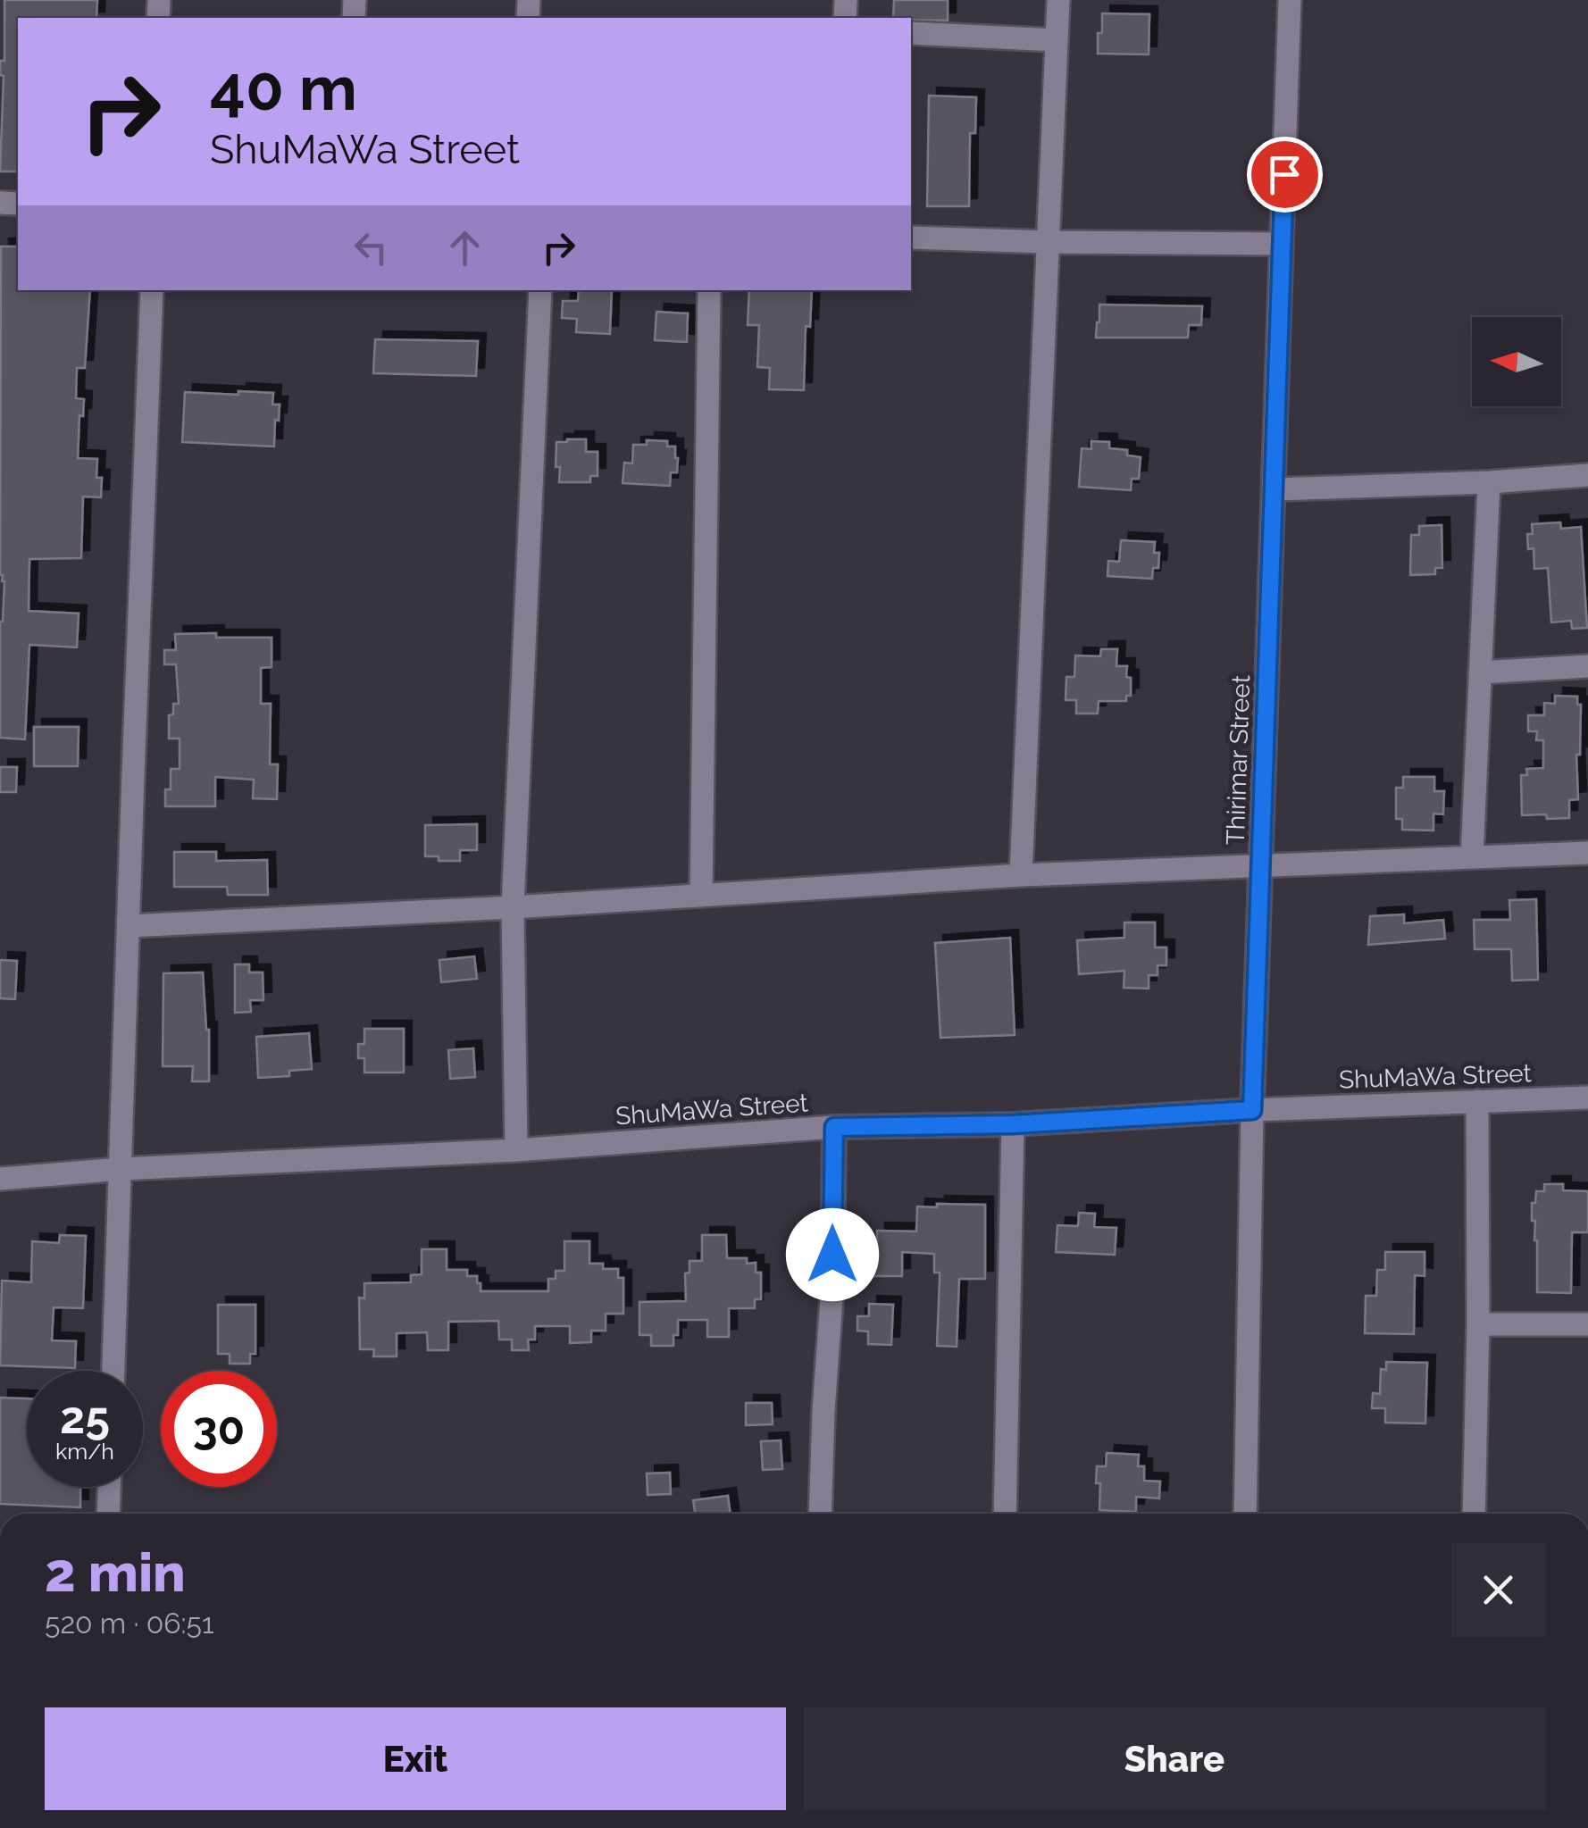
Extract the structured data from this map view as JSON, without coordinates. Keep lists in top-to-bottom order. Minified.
{"streets":{"street":["Thirimar Street","ShuMaWa Street"]},"crossings":[["Thirimar Street","ShuMaWa Street"]],"north":"left","page":{"turn":["40 m","ShuMaWa Street"],"speed":"25 km/h","limit":"30","heading":["2 min","520 m · 06:51"],"buttons":["Exit","Share"]}}
